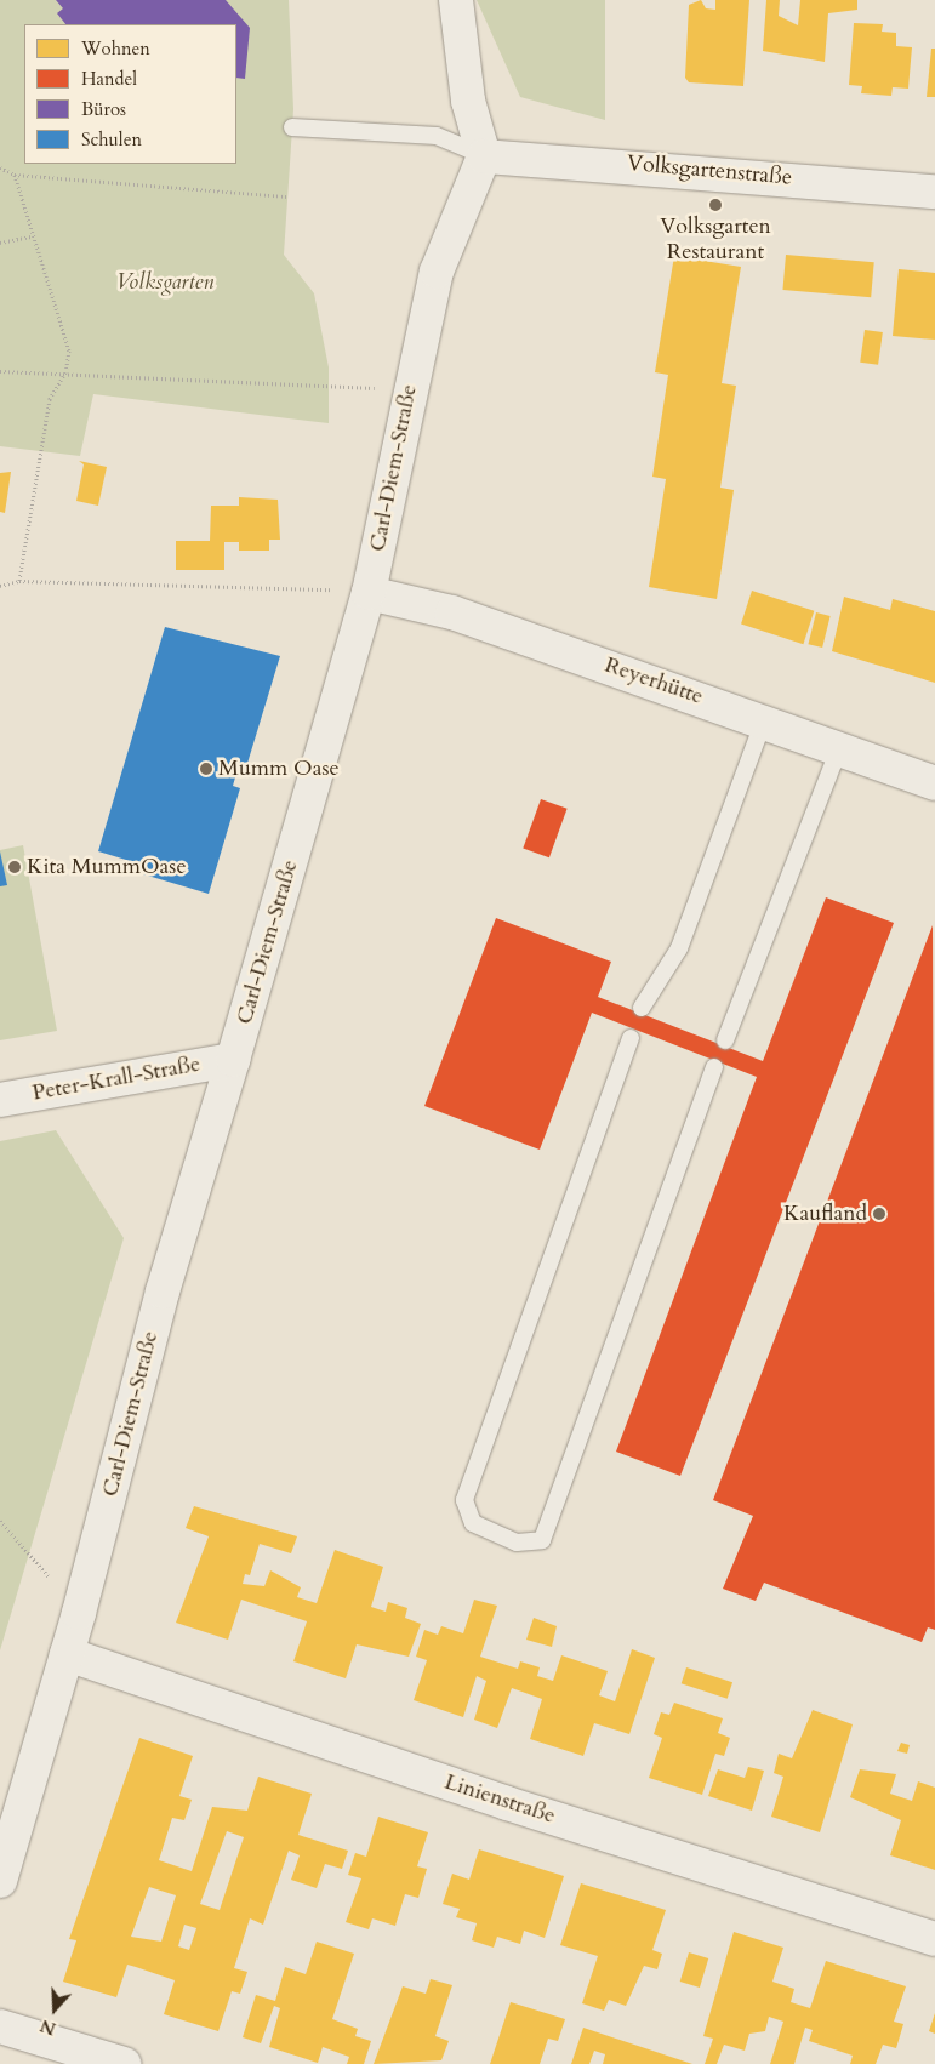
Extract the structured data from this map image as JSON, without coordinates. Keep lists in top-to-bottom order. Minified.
{"streets":{"street":["Volksgartenstraße","Carl-Diem-Straße","Reyerhütte","Peter-Krall-Straße","Linienstraße"]},"crossings":[["Volksgartenstraße","Carl-Diem-Straße"],["Carl-Diem-Straße","Reyerhütte"],["Carl-Diem-Straße","Peter-Krall-Straße"],["Carl-Diem-Straße","Linienstraße"]],"parks":["Volksgarten"],"places":["Volksgarten Restaurant","Mumm Oase","Kita MummOase","Kaufland"],"legend":["Wohnen","Handel","Büros","Schulen"],"north":"bottom"}
